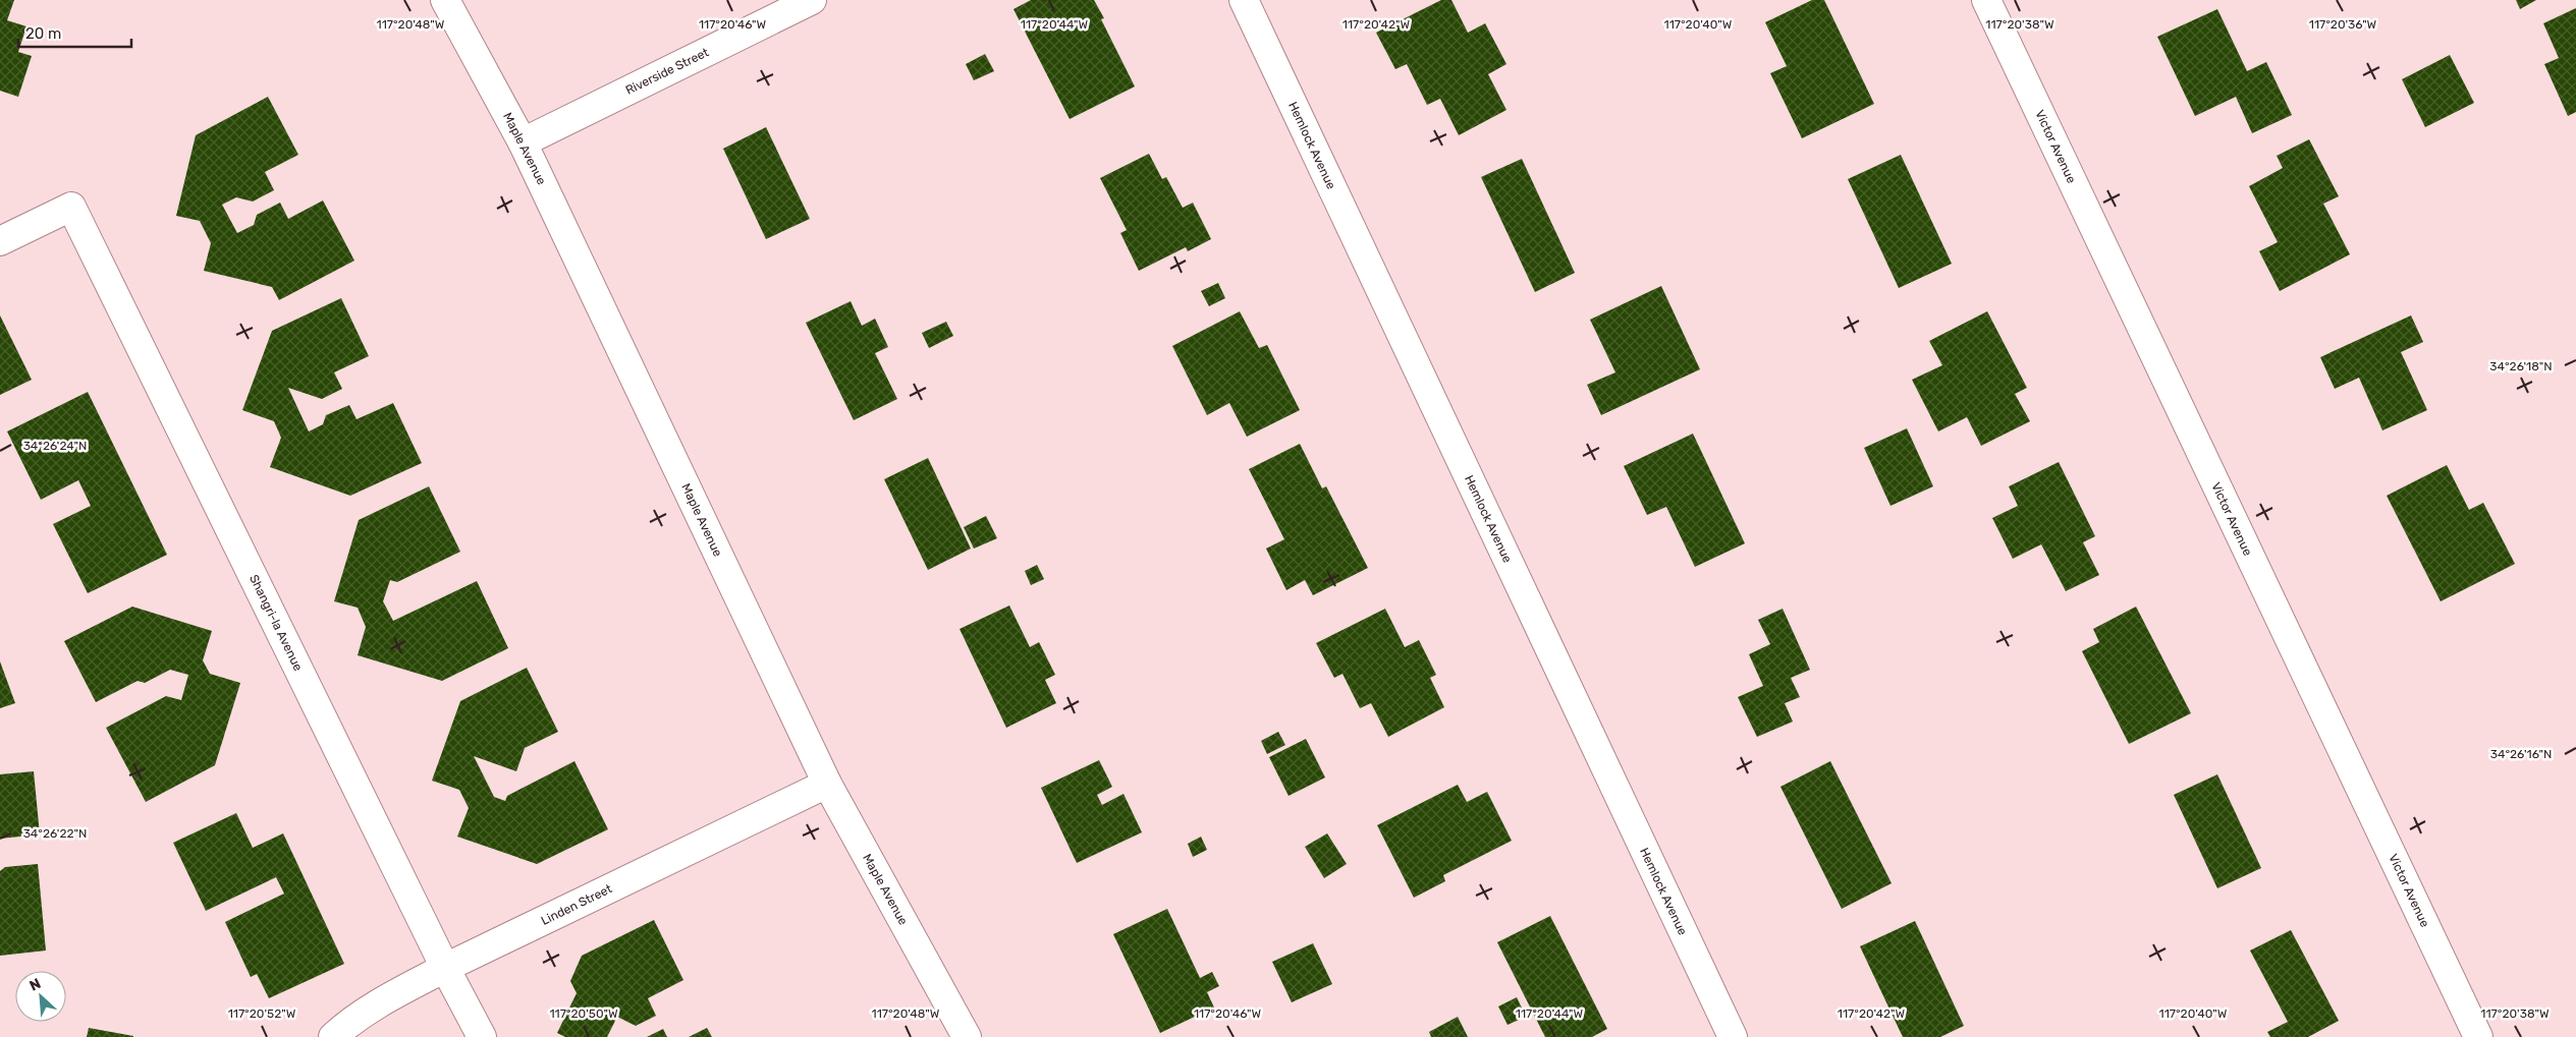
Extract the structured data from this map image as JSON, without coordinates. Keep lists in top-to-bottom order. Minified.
{"streets":{"street":["Riverside Street","Hemlock Avenue","Victor Avenue","Maple Avenue","Shangri-la Avenue","Linden Street"]},"crossings":[["Riverside Street","Maple Avenue"],["Maple Avenue","Linden Street"],["Shangri-la Avenue","Linden Street"]],"scale_bar":"20 m","north":"top left","coordinates":["117°20'48\"W","117°20'46\"W","117°20'44\"W","117°20'42\"W","117°20'40\"W","117°20'38\"W","117°20'36\"W","34°26'18\"N","34°26'24\"N","34°26'16\"N","34°26'22\"N","117°20'52\"W","117°20'50\"W"]}
